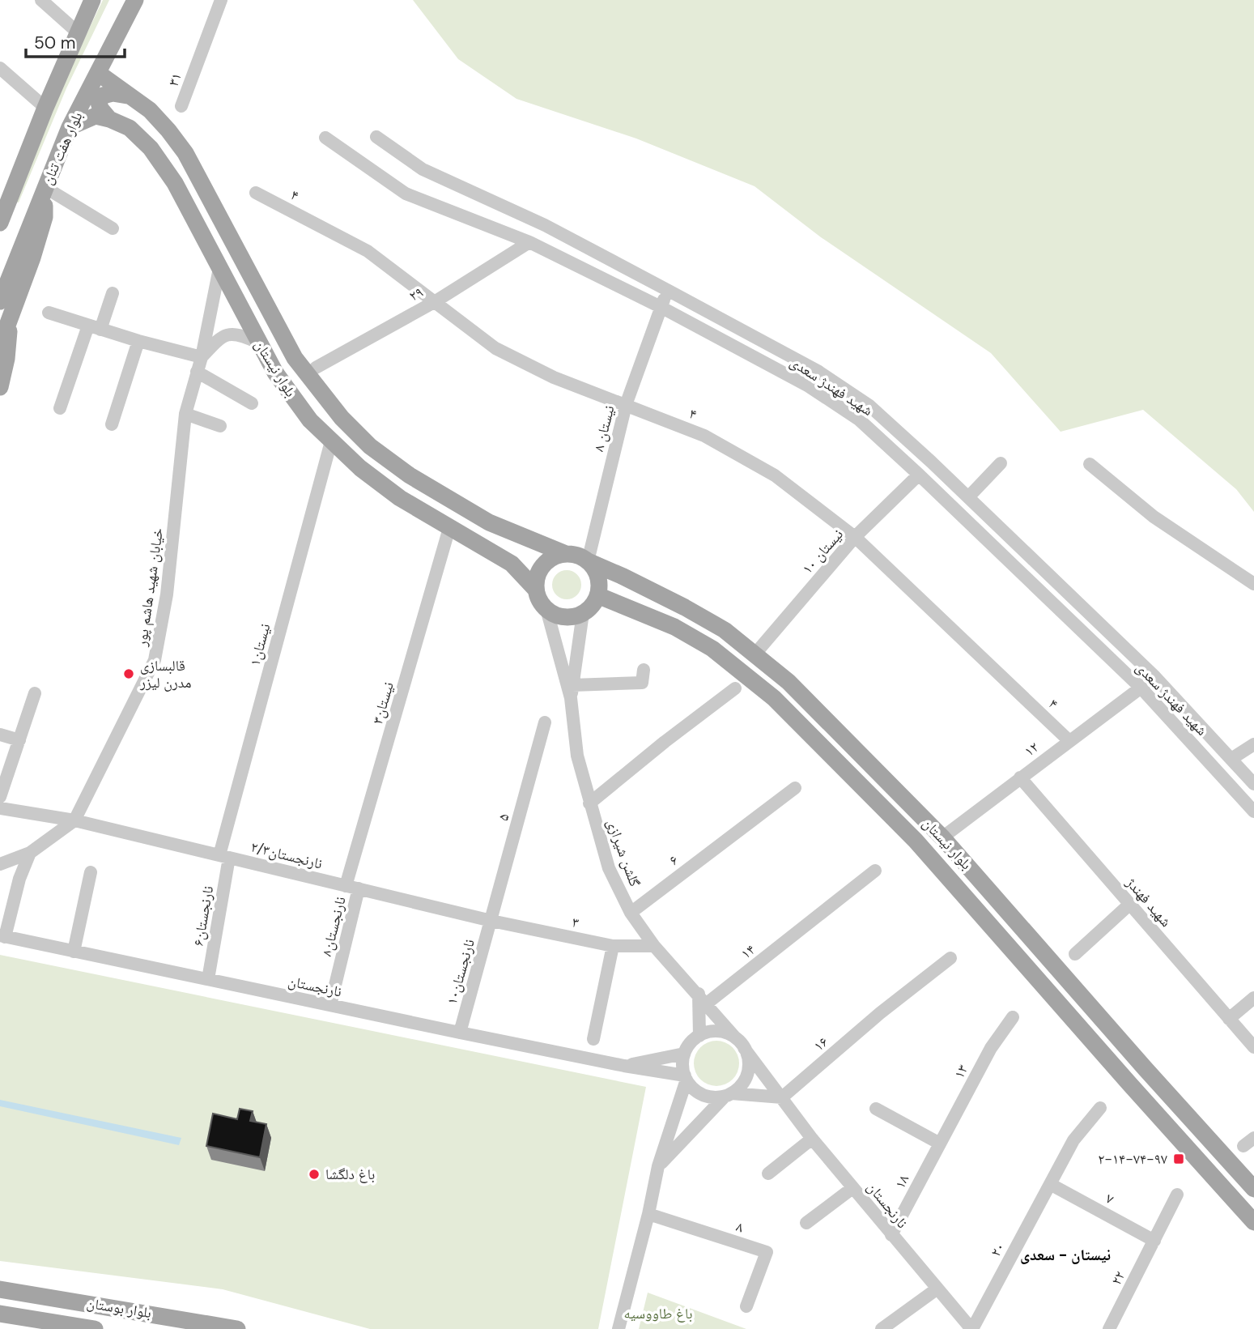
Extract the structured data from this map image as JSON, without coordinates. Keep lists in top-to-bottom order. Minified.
{"streets":{"main road":["بلوار هفت تنان","بلوار نیستان","بلوار بوستان"],"street":["۳۱","۴","۲۹","شهید فهندژ سعدی","نیستان ۸","نیستان ۱۰","خیابان شهید هاشم پور","۱نیستان","۳نیستان","۱۲","۵","گلشن شیرازی","۲/۳نارنجستان","۶","شهید فهندژ","۶نارنجستان","۳","۸نارنجستان","۱۴","۱۰نارنجستان","نارنجستان","۱۶","۱۳","۱۸","۷","۸","۲۰","۲۲"]},"crossings":[["بلوار هفت تنان","بلوار نیستان"],["۴","۲۹"],["۴","نیستان ۸"],["۴","نیستان ۱۰"],["۴","۱۲"],["۲۹","شهید فهندژ سعدی"],["بلوار نیستان","نیستان ۸"],["بلوار نیستان","نیستان ۱۰"],["بلوار نیستان","خیابان شهید هاشم پور"],["بلوار نیستان","۱نیستان"],["بلوار نیستان","۳نیستان"],["بلوار نیستان","۱۲"],["بلوار نیستان","گلشن شیرازی"],["شهید فهندژ سعدی","نیستان ۸"],["شهید فهندژ سعدی","نیستان ۱۰"],["شهید فهندژ سعدی","۱۲"],["نیستان ۸","گلشن شیرازی"],["خیابان شهید هاشم پور","۲/۳نارنجستان"],["۱نیستان","۲/۳نارنجستان"],["۱نیستان","۶نارنجستان"],["۳نیستان","۲/۳نارنجستان"],["۳نیستان","۸نارنجستان"],["۱۲","شهید فهندژ"],["۵","۲/۳نارنجستان"],["۵","۳"],["۵","۱۰نارنجستان"],["گلشن شیرازی","۶"],["گلشن شیرازی","۳"],["گلشن شیرازی","۱۴"],["گلشن شیرازی","نارنجستان"],["۲/۳نارنجستان","۶نارنجستان"],["۲/۳نارنجستان","۳"],["۲/۳نارنجستان","۸نارنجستان"],["۲/۳نارنجستان","۱۰نارنجستان"],["۶نارنجستان","نارنجستان"],["۳","۱۰نارنجستان"],["۸نارنجستان","نارنجستان"],["۱۰نارنجستان","نارنجستان"],["نارنجستان","۱۶"],["نارنجستان","۱۸"],["نارنجستان","۲۰"],["۱۳","۱۸"],["۷","۲۰"],["۷","۲۲"]],"districts":["نیستان - سعدی"],"parks":["باغ طاووسیه"],"places":{"other":["قالبسازی مدرن لیزر","باغ دلگشا"],"transit":["۲-۱۴-۷۴-۹۷"]},"scale_bar":"50 m"}
